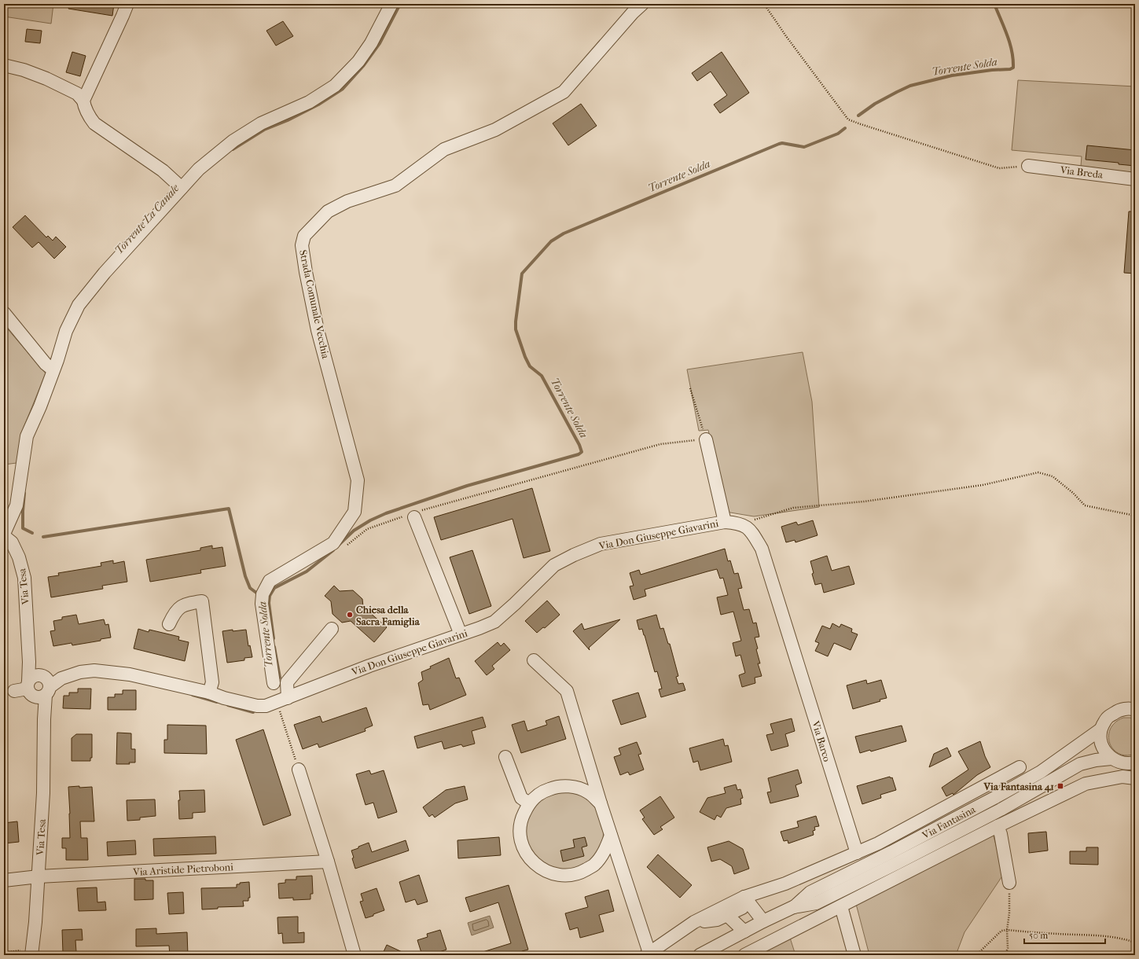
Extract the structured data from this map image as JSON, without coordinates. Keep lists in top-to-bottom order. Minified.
{"streets":{"street":["Via Breda","Strada Comunale Vecchia","Via Don Giuseppe Giavarini","Via Tesa","Via Barco","Via Fantasina","Via Aristide Pietroboni"]},"crossings":[["Via Don Giuseppe Giavarini","Via Tesa"],["Via Don Giuseppe Giavarini","Via Barco"],["Via Tesa","Via Aristide Pietroboni"]],"water":["Torrente Solda","Torrente La Canale"],"places":{"other":["Chiesa della Sacra Famiglia"],"transit":["Via Fantasina 41"]},"scale_bar":"50 m"}
